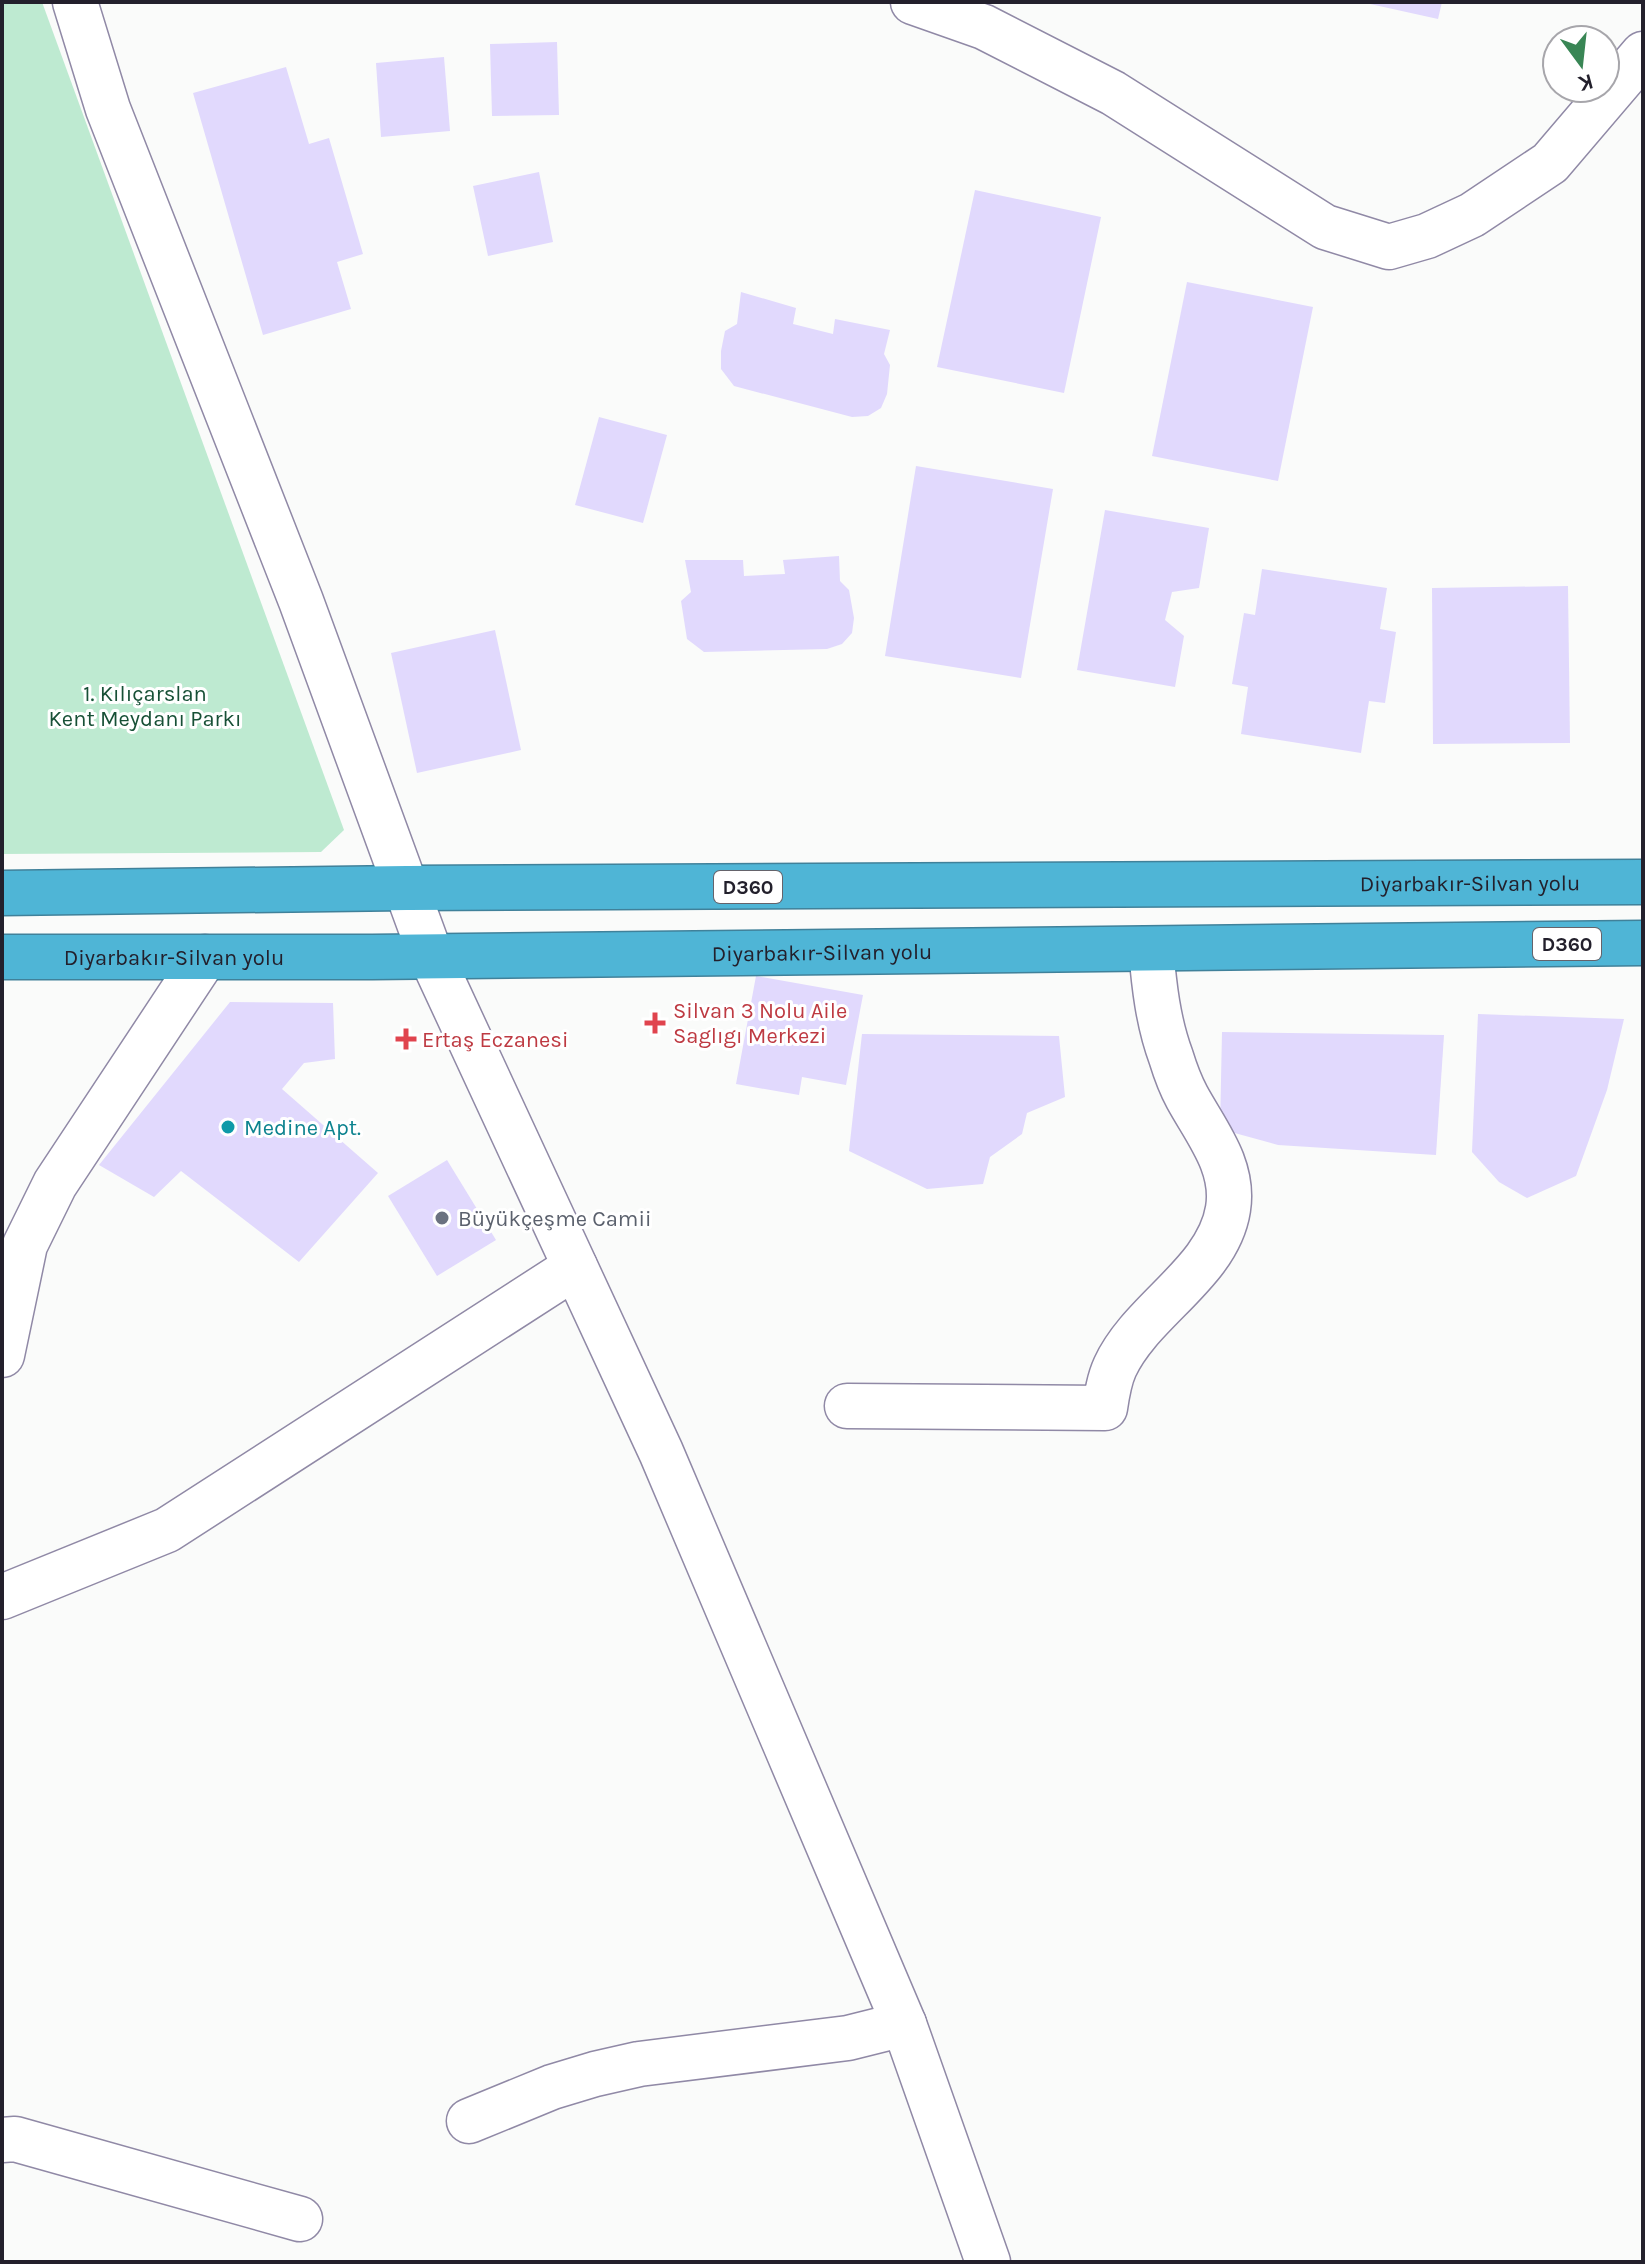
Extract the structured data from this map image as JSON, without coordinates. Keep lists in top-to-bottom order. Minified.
{"streets":{"highway":["Diyarbakır-Silvan yolu","D360"]},"parks":["1. Kılıçarslan Kent Meydanı Parkı"],"places":{"health":["Silvan 3 Nolu Aile Saglıgı Merkezi","Ertaş Eczanesi"],"other":["Medine Apt.","Büyükçeşme Camii"]},"north":"bottom"}
